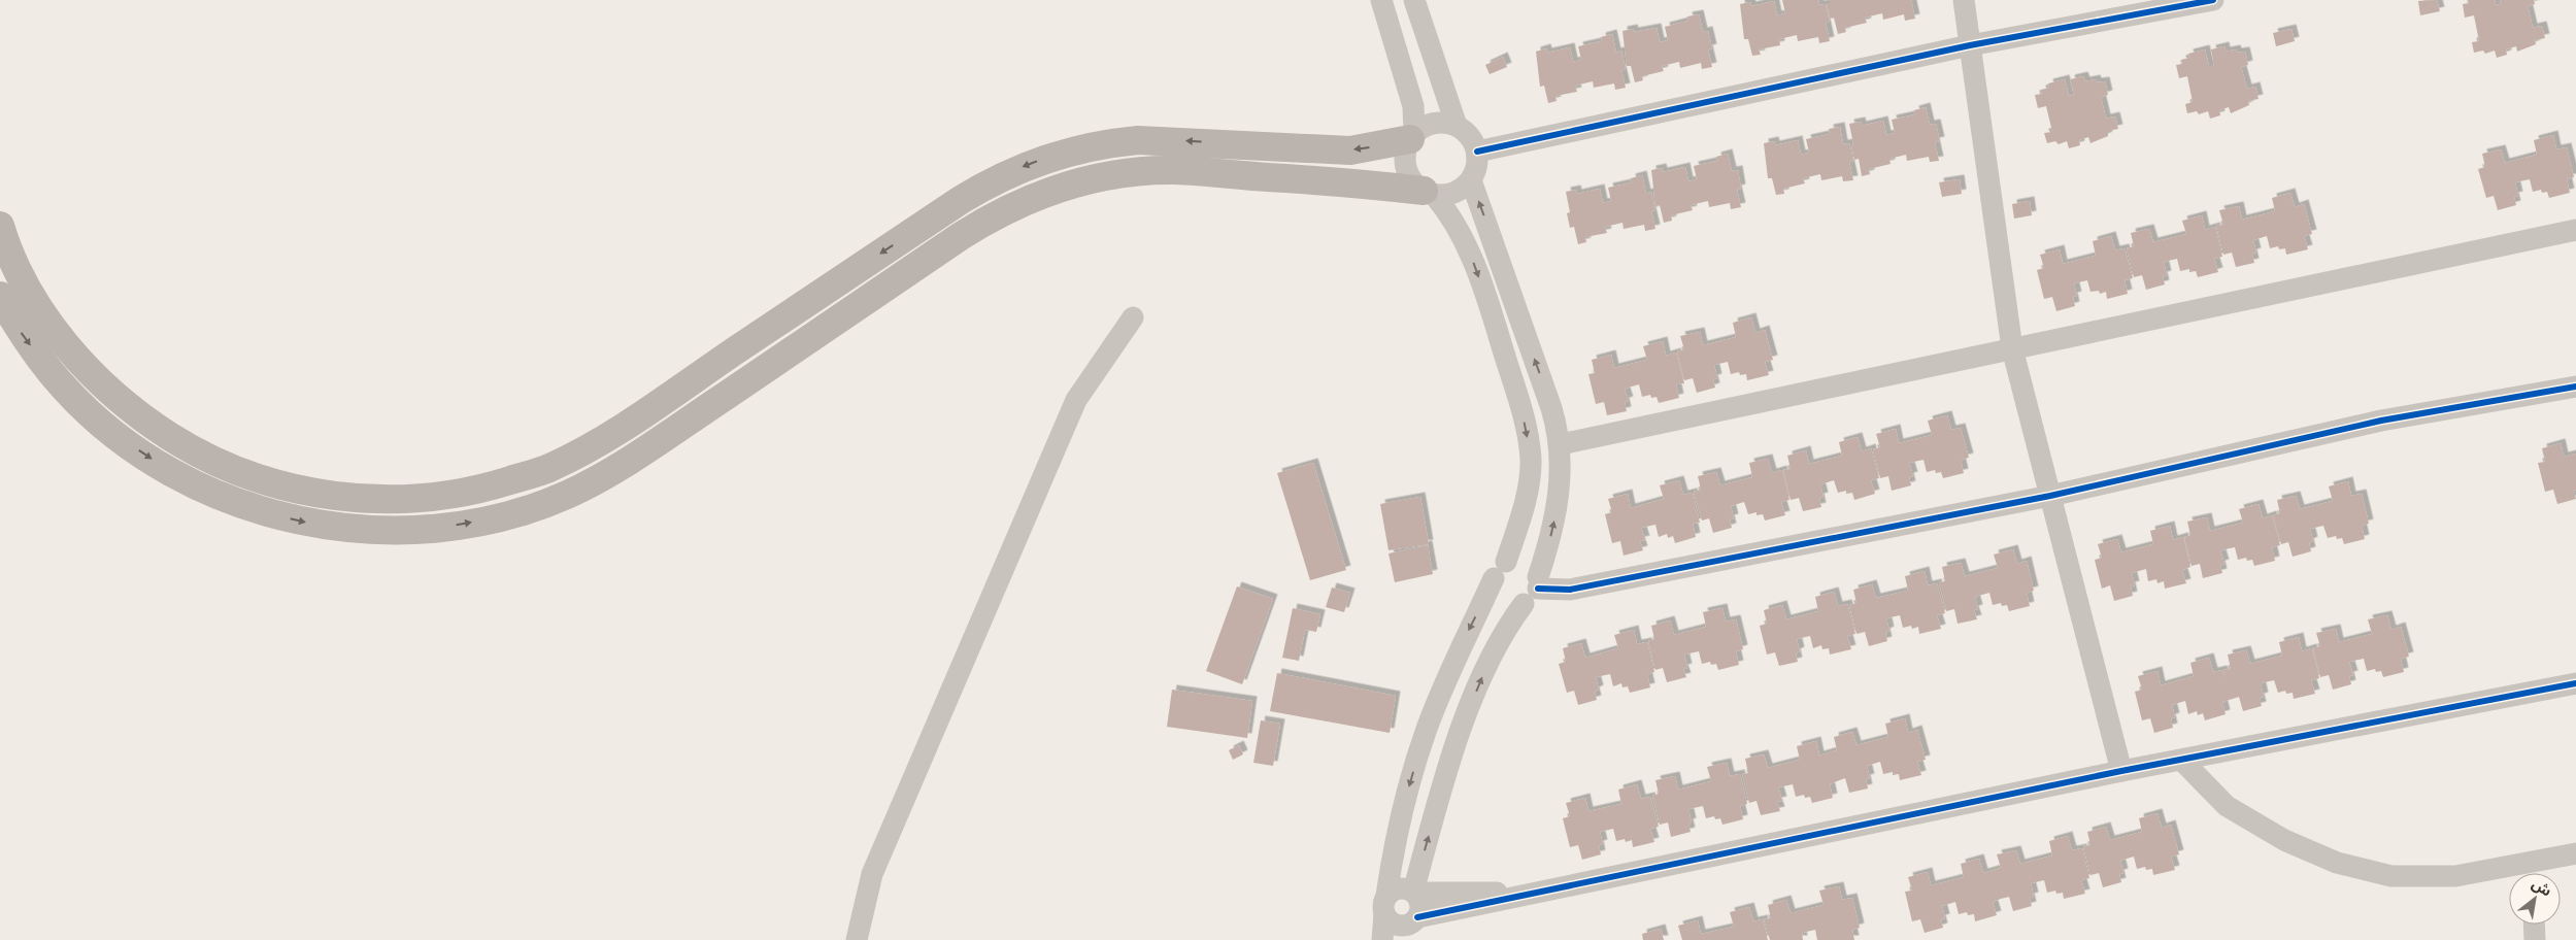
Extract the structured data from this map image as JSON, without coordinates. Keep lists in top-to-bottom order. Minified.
{"north":"top right"}
